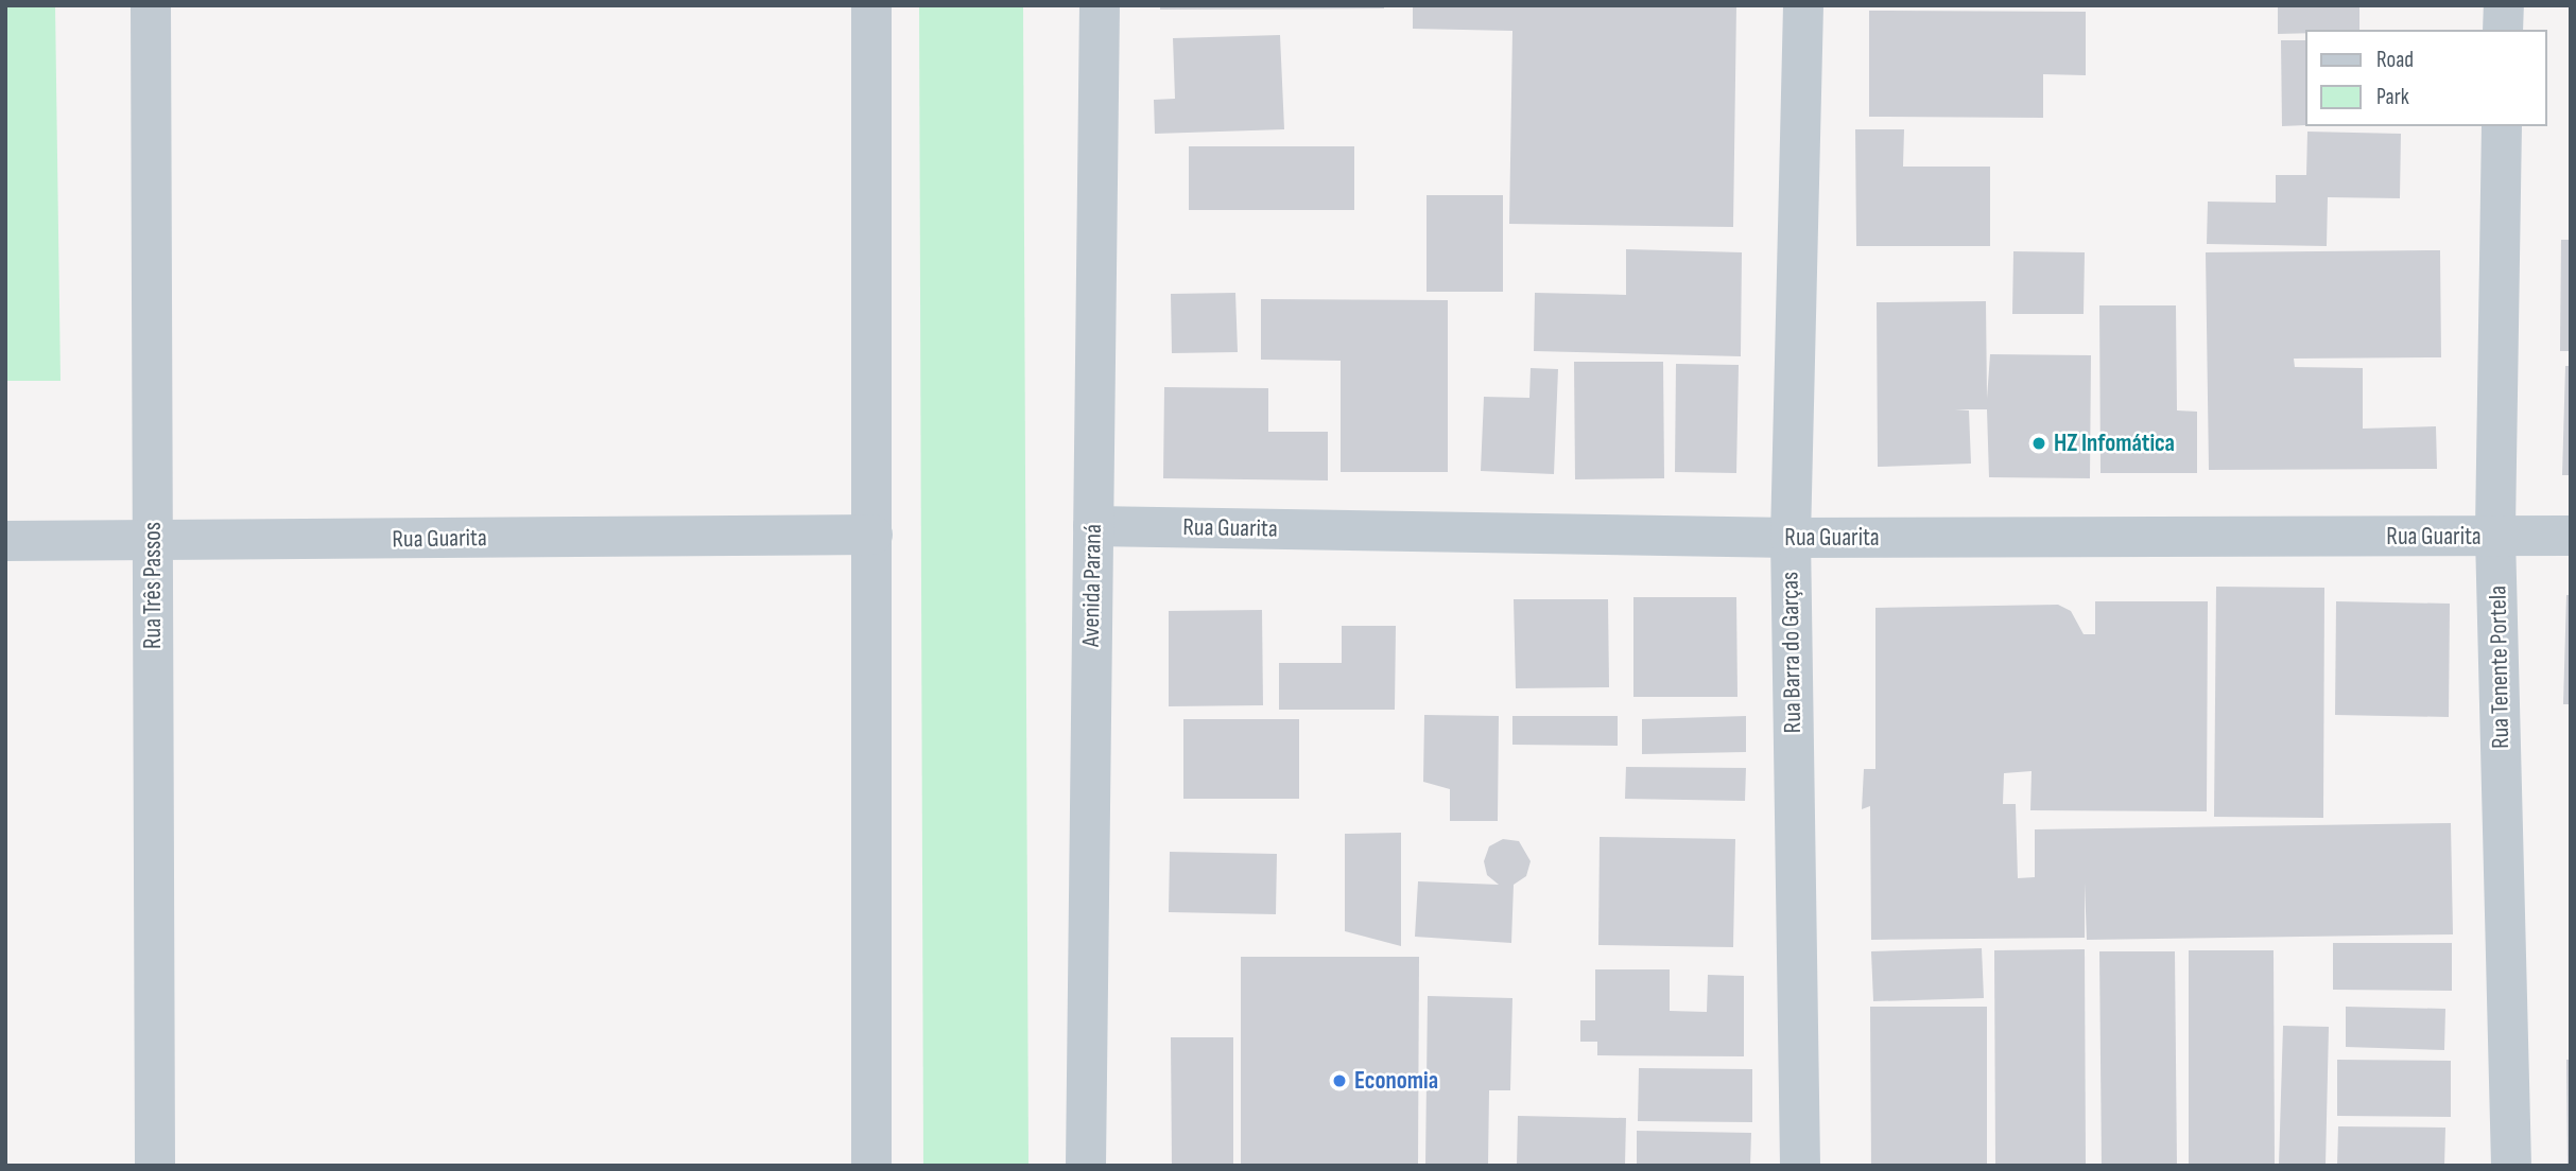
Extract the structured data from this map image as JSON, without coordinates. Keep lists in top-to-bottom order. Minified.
{"streets":{"street":["Rua Guarita","Rua Três Passos","Avenida Paraná","Rua Barra do Garças","Rua Tenente Portela"]},"crossings":[["Rua Guarita","Rua Três Passos"],["Rua Guarita","Avenida Paraná"],["Rua Guarita","Rua Barra do Garças"],["Rua Guarita","Rua Tenente Portela"]],"places":["HZ Infomática","Economia"],"legend":["Road","Park"]}
